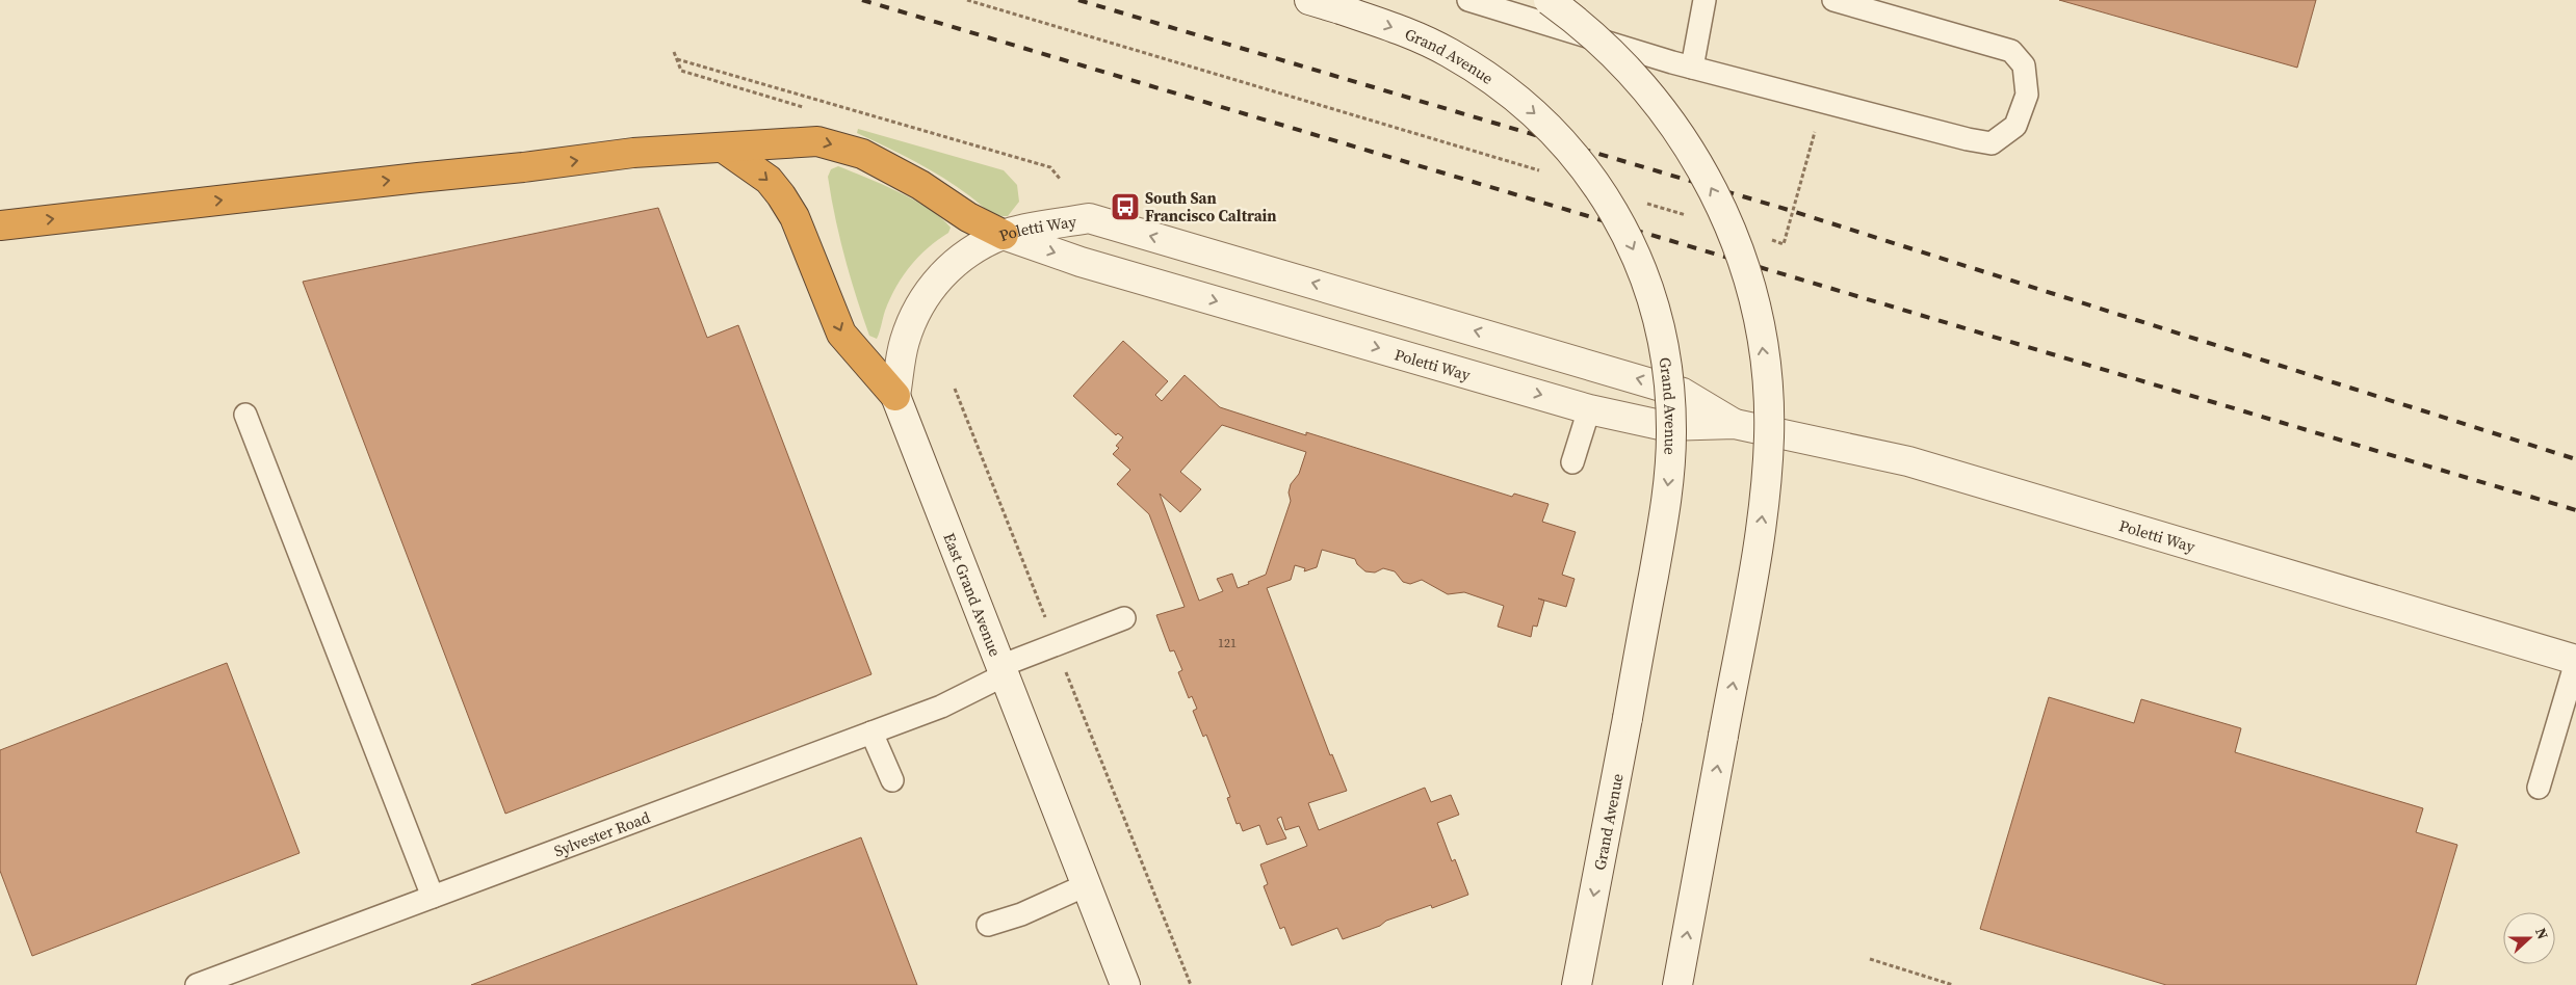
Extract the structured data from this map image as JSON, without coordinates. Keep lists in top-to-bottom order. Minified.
{"streets":{"main road":["Grand Avenue","Poletti Way","East Grand Avenue"],"lane":["Sylvester Road"]},"crossings":[["Poletti Way","East Grand Avenue"],["East Grand Avenue","Sylvester Road"]],"places":{"bus stop":["South San Francisco Caltrain"]},"house_numbers":["121"],"north":"right"}
